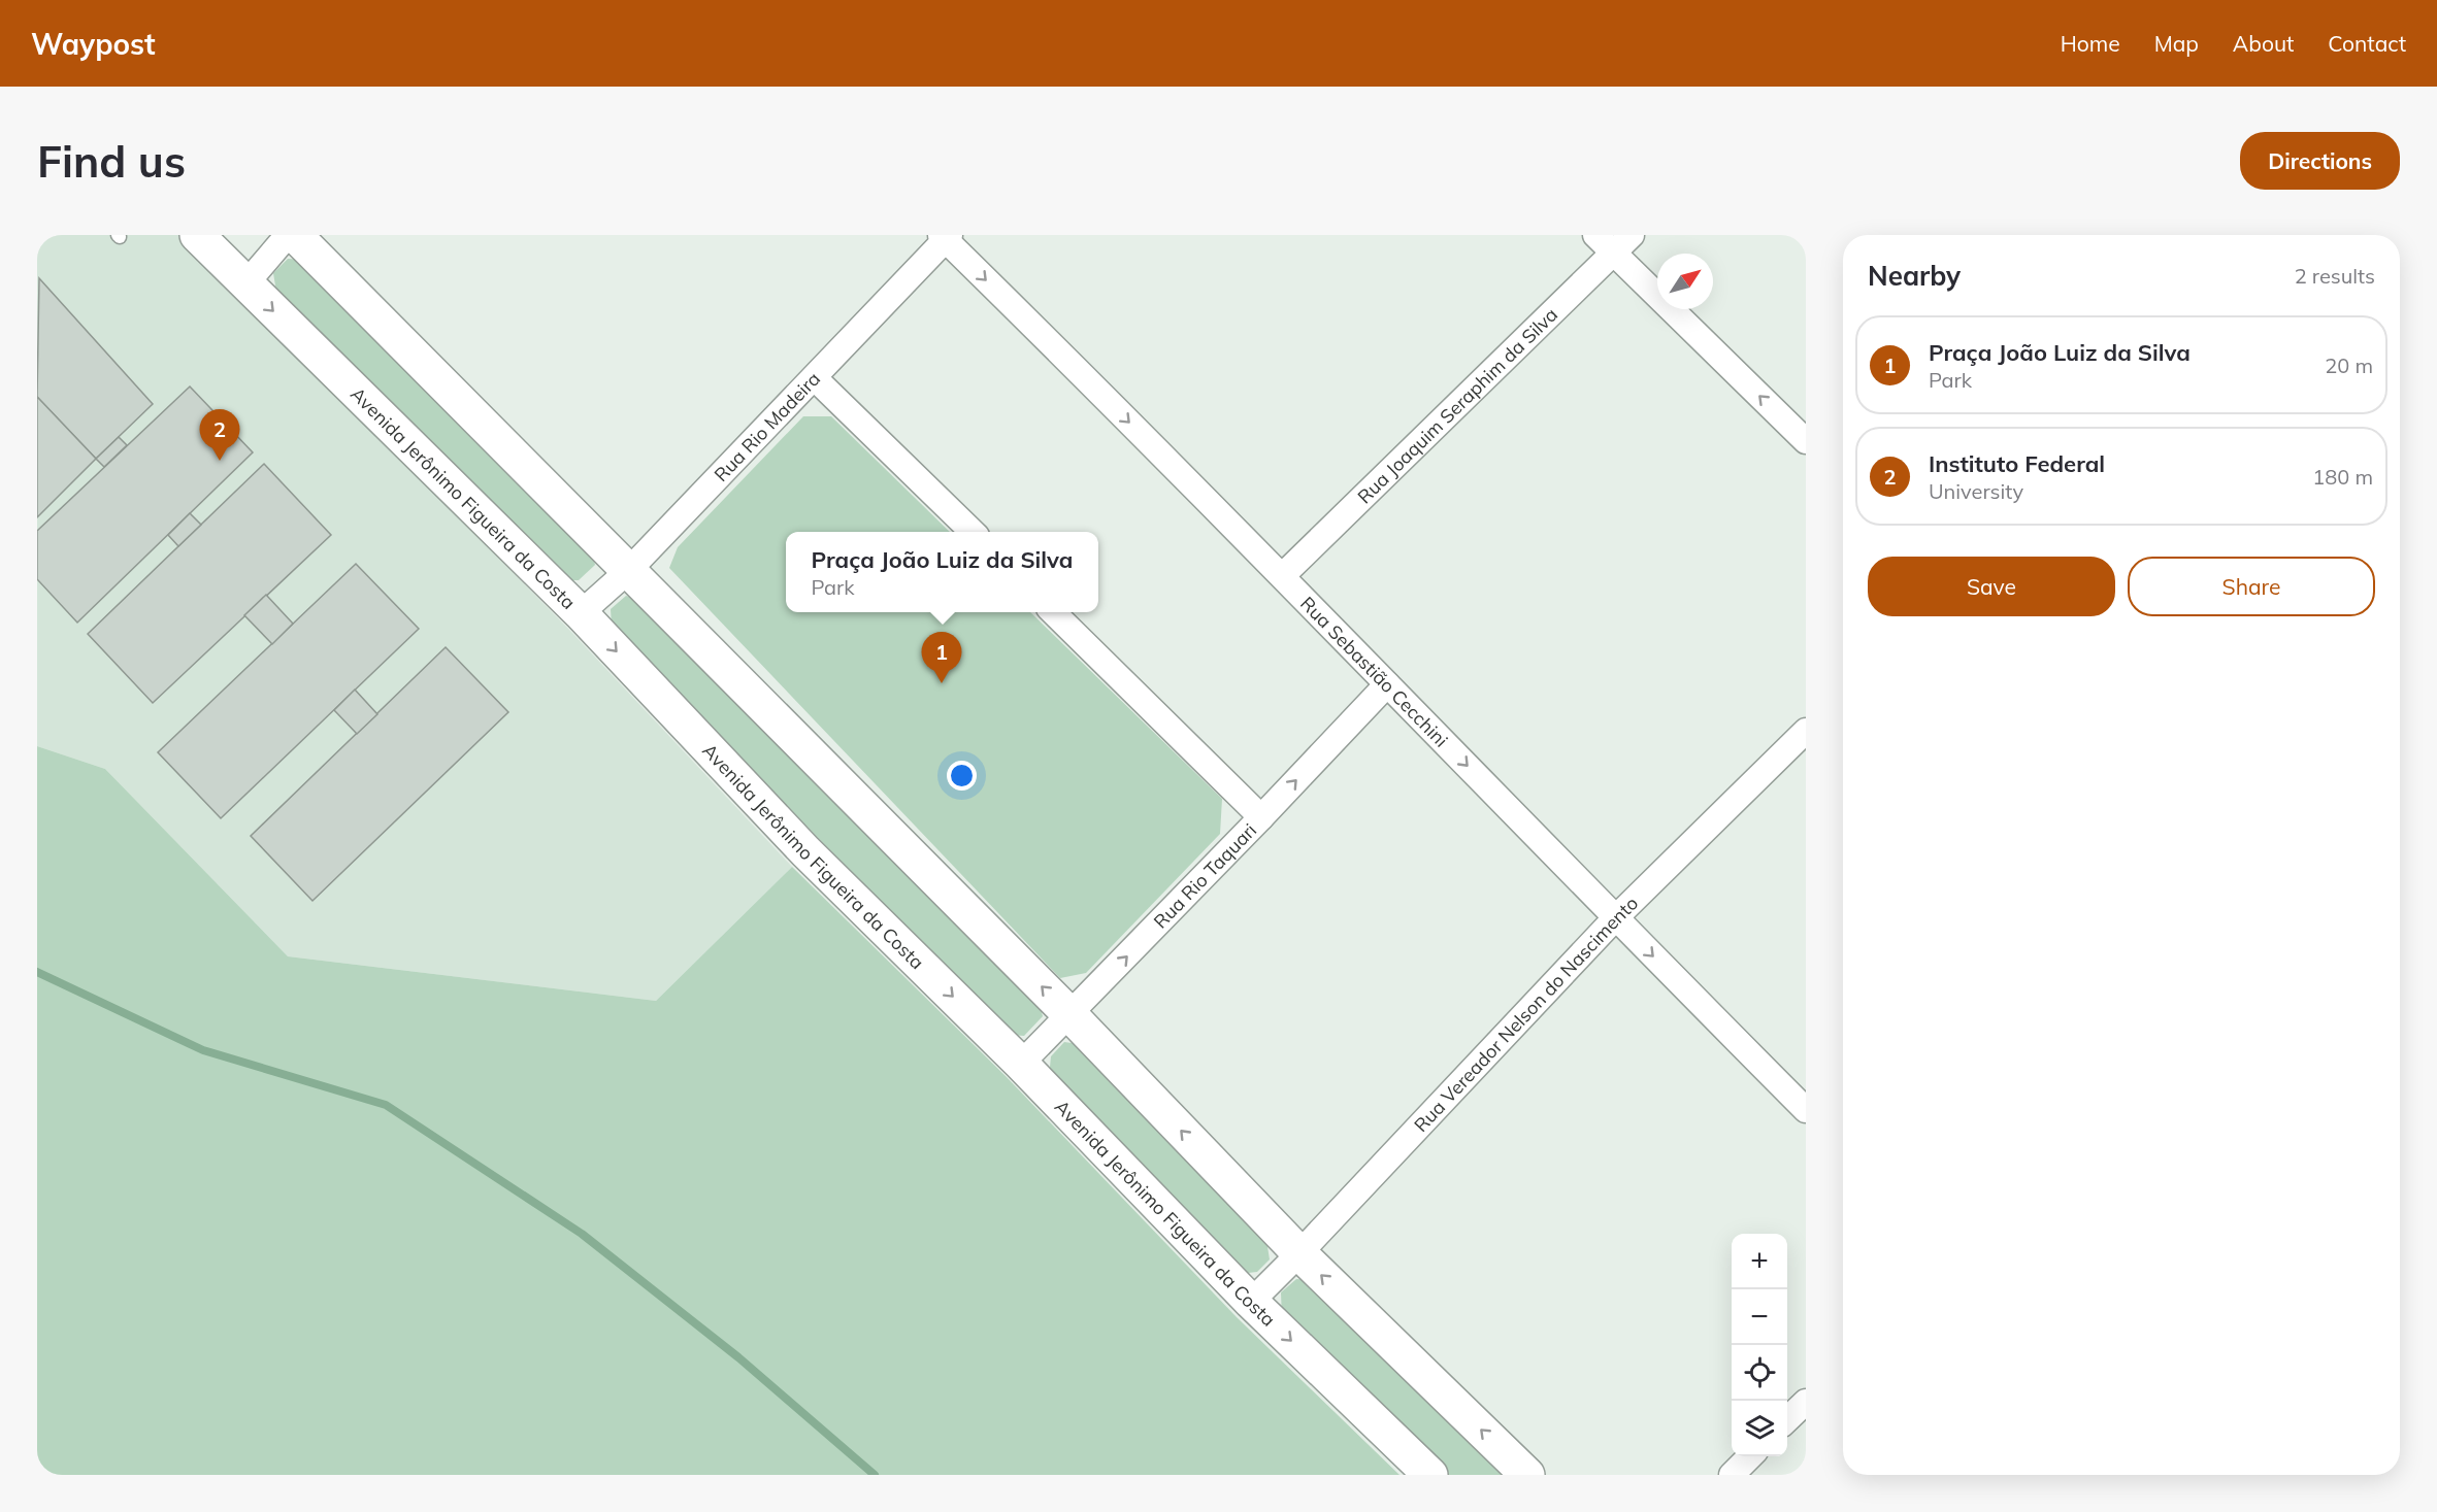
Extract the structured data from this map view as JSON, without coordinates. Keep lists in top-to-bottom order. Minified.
{"streets":{"main road":["Avenida Jerônimo Figueira da Costa"],"street":["Rua Joaquim Seraphim da Silva","Rua Rio Madeira","Rua Sebastião Cecchini","Rua Rio Taquari","Rua Vereador Nelson do Nascimento"]},"crossings":[["Rua Joaquim Seraphim da Silva","Rua Sebastião Cecchini"],["Rua Rio Madeira","Avenida Jerônimo Figueira da Costa"],["Rua Rio Madeira","Rua Sebastião Cecchini"],["Avenida Jerônimo Figueira da Costa","Rua Rio Taquari"],["Avenida Jerônimo Figueira da Costa","Rua Vereador Nelson do Nascimento"],["Rua Sebastião Cecchini","Rua Rio Taquari"],["Rua Sebastião Cecchini","Rua Vereador Nelson do Nascimento"]],"one_way":["Rua Rio Taquari"],"north":"top right","page":{"header":"Waypost","nav":["Home","Map","About","Contact"],"buttons":["Directions",["Save","Share"]],"title":"Find us","heading":["Nearby","2 results"],"list":[{"mark":"1","name":"Praça João Luiz da Silva","note":"Park","value":"20 m"},{"mark":"2","name":"Instituto Federal","note":"University","value":"180 m"}],"pins":["2","1"],"popup":["Praça João Luiz da Silva","Park"],"map_buttons":["+","−"]}}
